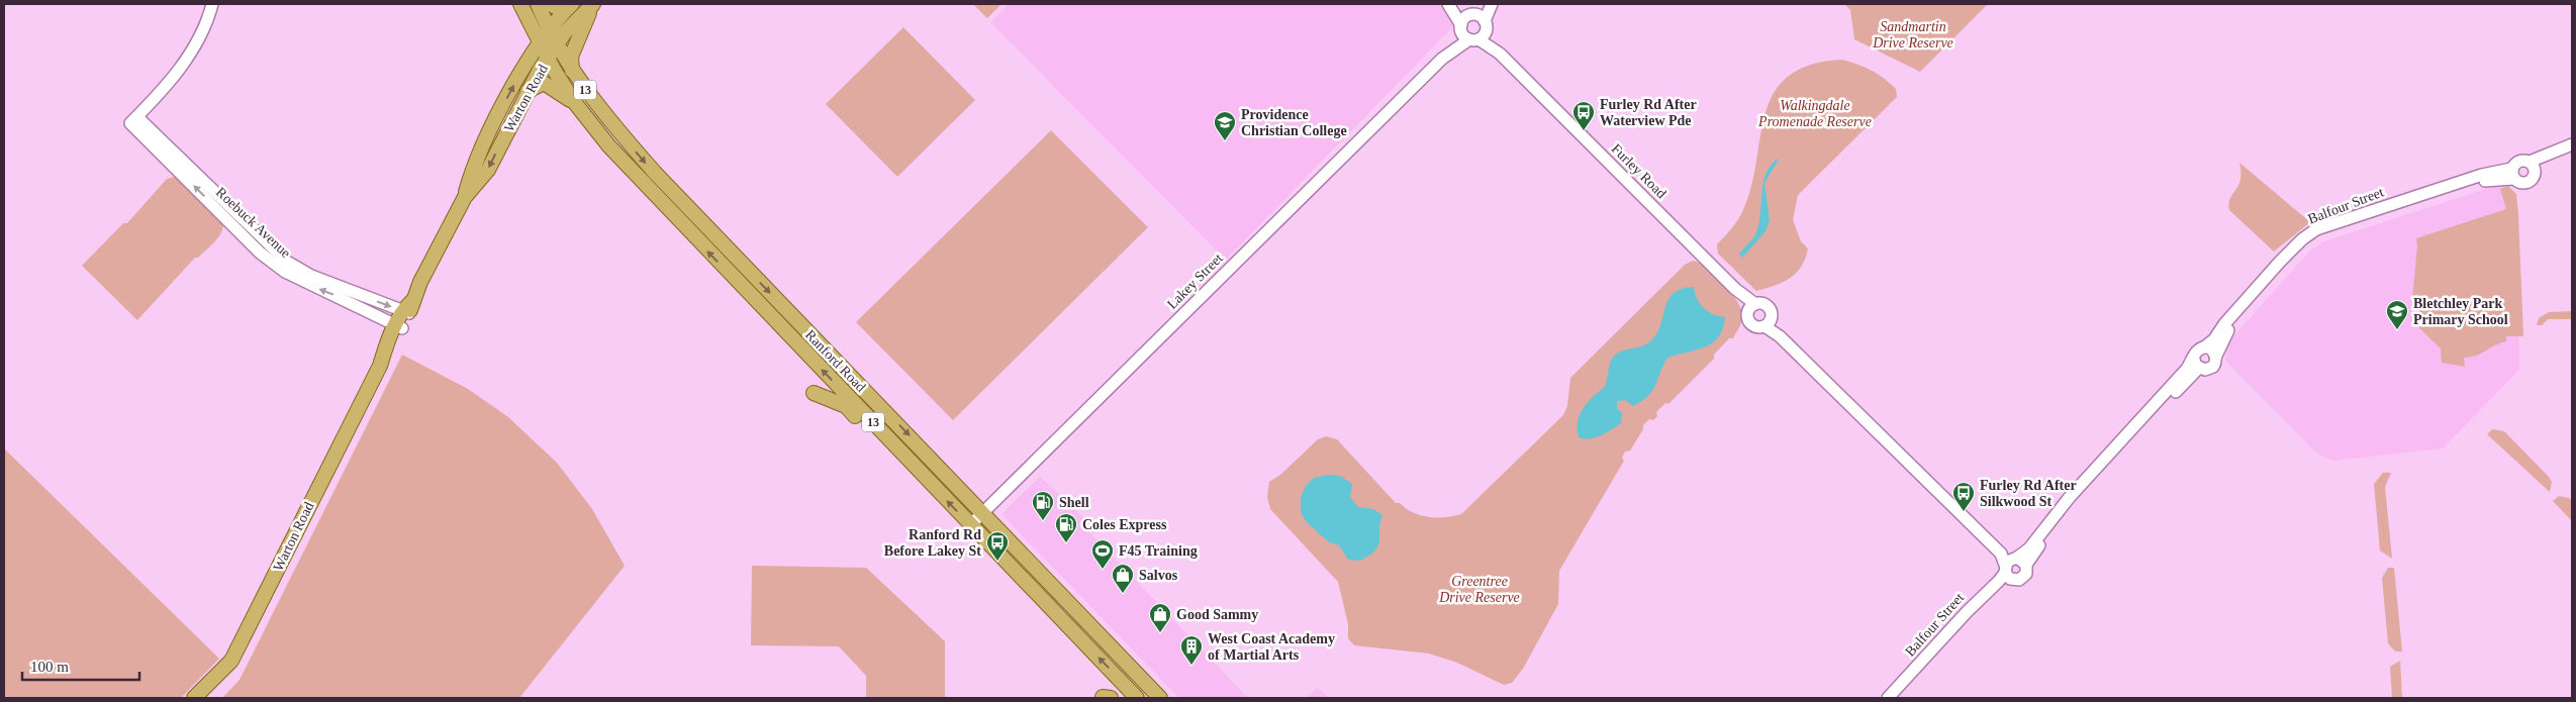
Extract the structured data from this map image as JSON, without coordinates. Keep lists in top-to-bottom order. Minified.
{"streets":{"main road":["13","Warton Road","Ranford Road"],"street":["Furley Road","Balfour Street","Roebuck Avenue","Lakey Street"]},"crossings":[["Warton Road","Roebuck Avenue"],["Warton Road","Ranford Road"],["Furley Road","Balfour Street"],["Furley Road","Lakey Street"],["Lakey Street","Ranford Road"]],"parks":["Sandmartin Drive Reserve","Walkingdale Promenade Reserve","Greentree Drive Reserve"],"places":{"bus stop":["Furley Rd After Waterview Pde","Furley Rd After Silkwood St","Ranford Rd Before Lakey St"],"school or university":["Providence Christian College","Bletchley Park Primary School"],"fuel station":["Shell","Coles Express"],"sports":["F45 Training"],"shop":["Salvos","Good Sammy"],"building":["West Coast Academy of Martial Arts"]},"scale_bar":"100 m"}
